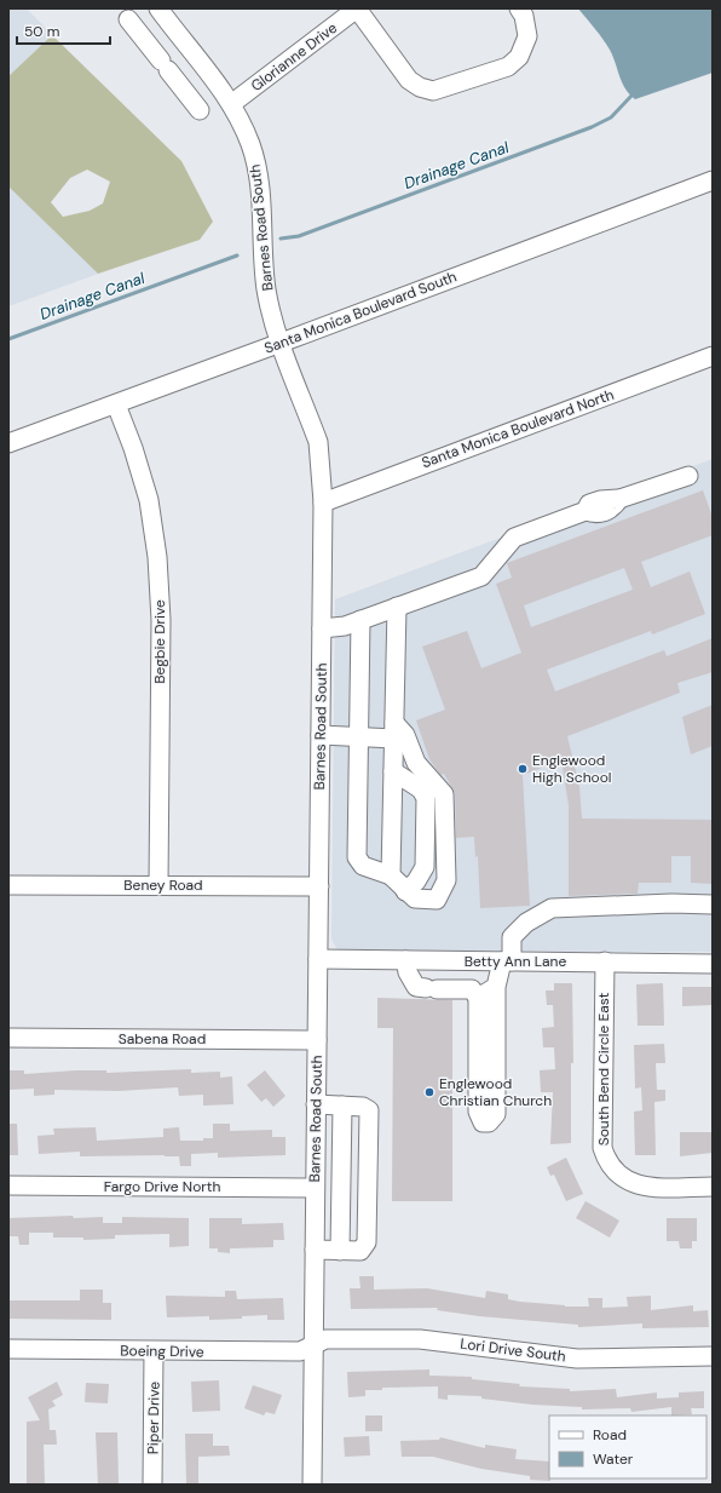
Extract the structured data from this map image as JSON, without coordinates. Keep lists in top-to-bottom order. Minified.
{"streets":{"street":["Glorianne Drive","Barnes Road South","Santa Monica Boulevard South","Santa Monica Boulevard North","Begbie Drive","Beney Road","Betty Ann Lane","Sabena Road","South Bend Circle East","Fargo Drive North","Lori Drive South","Boeing Drive","Piper Drive"]},"crossings":[["Glorianne Drive","Barnes Road South"],["Barnes Road South","Santa Monica Boulevard South"],["Barnes Road South","Santa Monica Boulevard North"],["Barnes Road South","Beney Road"],["Barnes Road South","Betty Ann Lane"],["Barnes Road South","Sabena Road"],["Barnes Road South","Fargo Drive North"],["Barnes Road South","Lori Drive South"],["Barnes Road South","Boeing Drive"],["Santa Monica Boulevard South","Begbie Drive"],["Begbie Drive","Beney Road"],["Betty Ann Lane","South Bend Circle East"],["Lori Drive South","Boeing Drive"],["Boeing Drive","Piper Drive"]],"water":["Drainage Canal"],"places":["Englewood High School","Englewood Christian Church"],"legend":["Road","Water"],"scale_bar":"50 m"}
